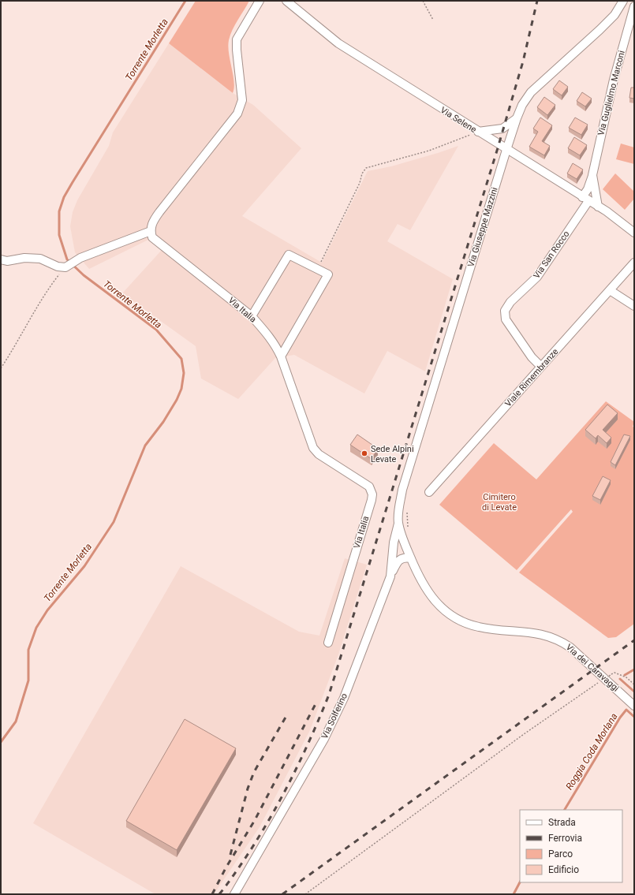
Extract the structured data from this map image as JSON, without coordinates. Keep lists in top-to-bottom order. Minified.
{"streets":{"street":["Via Guglielmo Marconi","Via Selene","Via Giuseppe Mazzini","Via San Rocco","Via Italia","Viale Rimembranze","Via dei Caravaggi","Via Solferino"]},"crossings":[["Via Guglielmo Marconi","Via Selene"],["Via Guglielmo Marconi","Via Giuseppe Mazzini"],["Via Guglielmo Marconi","Via San Rocco"],["Via Selene","Via Giuseppe Mazzini"],["Via Selene","Via San Rocco"],["Via Giuseppe Mazzini","Via dei Caravaggi"],["Via Giuseppe Mazzini","Via Solferino"],["Via San Rocco","Viale Rimembranze"],["Via dei Caravaggi","Via Solferino"]],"water":["Torrente Morletta","Roggia Coda Morlana"],"parks":["Cimitero di Levate"],"places":["Sede Alpini Levate"],"legend":["Strada","Ferrovia","Parco","Edificio"]}
